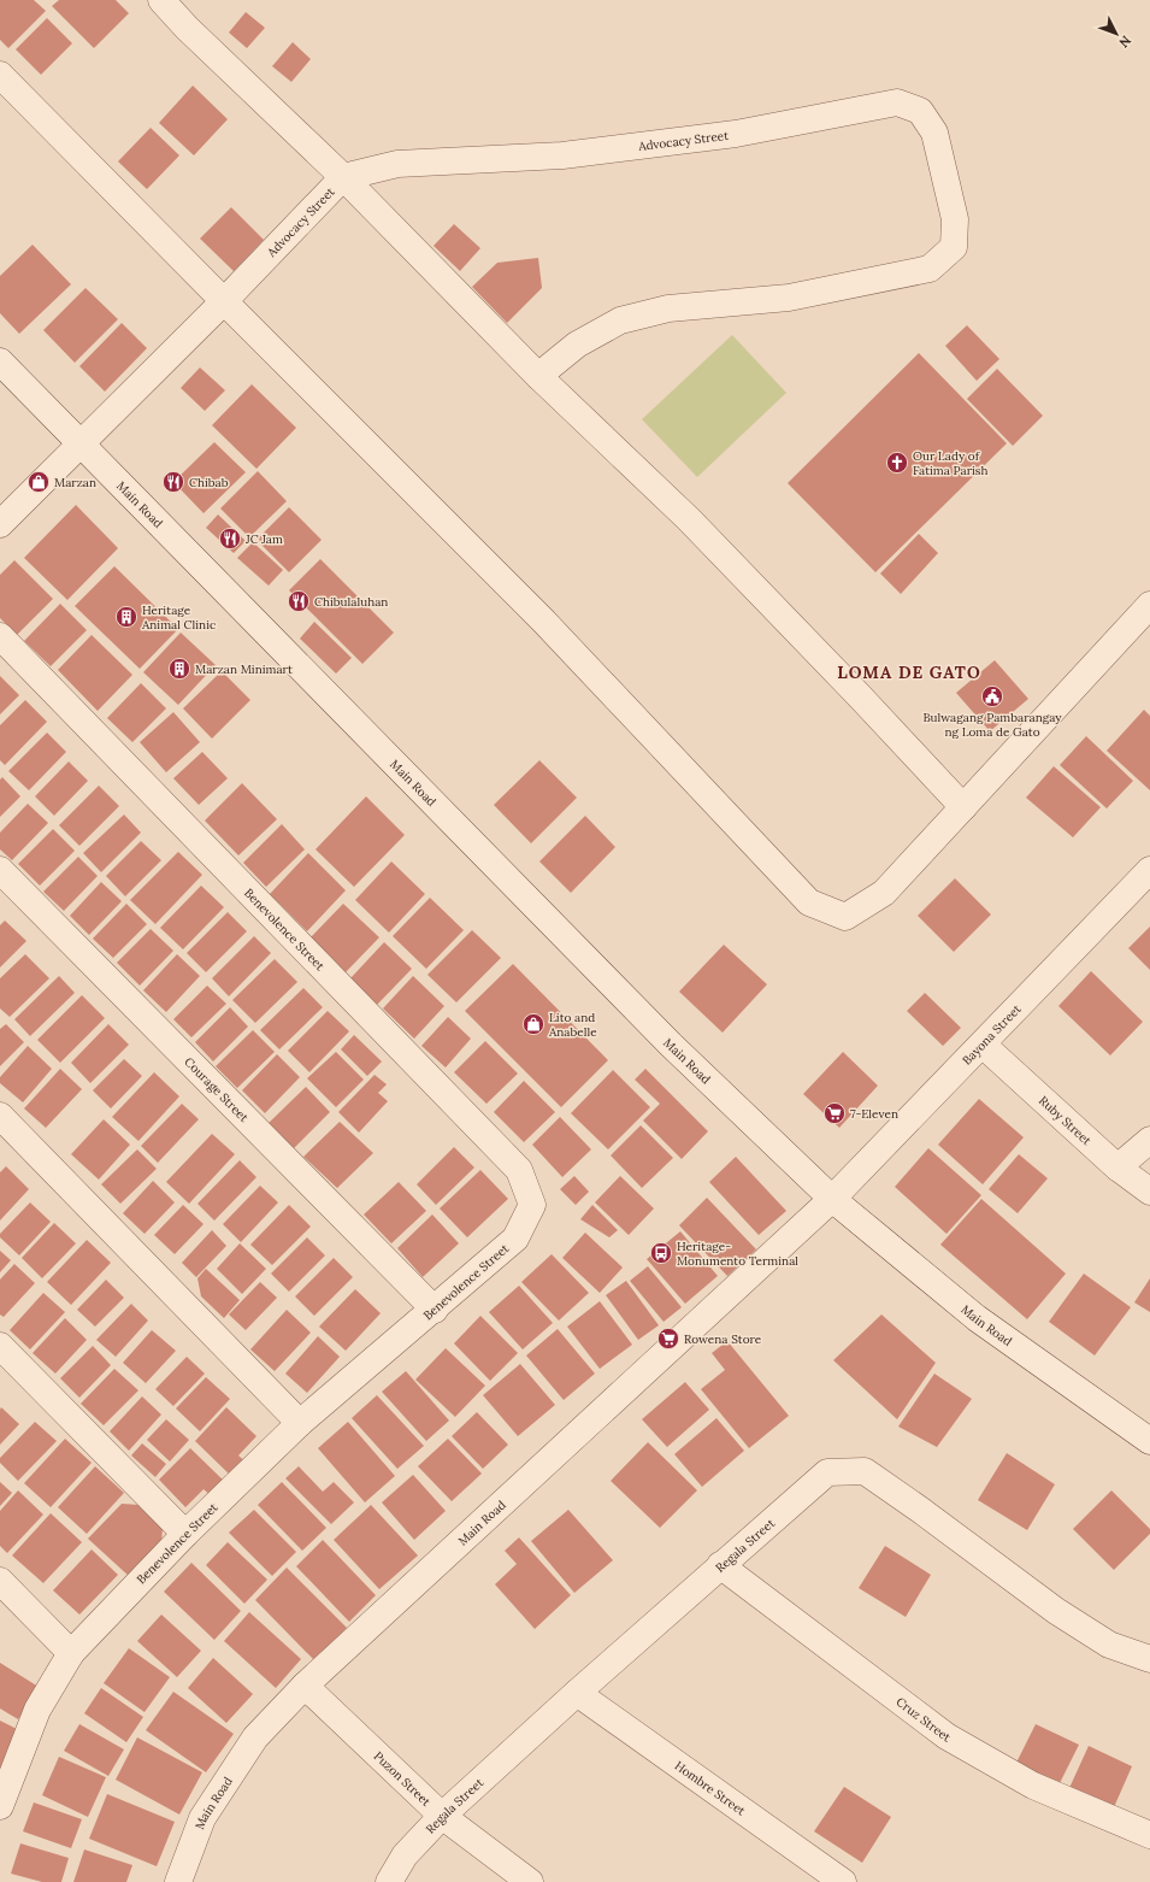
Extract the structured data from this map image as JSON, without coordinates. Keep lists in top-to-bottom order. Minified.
{"streets":{"street":["Advocacy Street","Main Road","Benevolence Street","Bayona Street","Courage Street","Ruby Street","Regala Street","Cruz Street","Puzon Street","Hombre Street"]},"crossings":[["Advocacy Street","Main Road"],["Main Road","Bayona Street"],["Main Road","Puzon Street"],["Benevolence Street","Courage Street"],["Bayona Street","Ruby Street"],["Regala Street","Cruz Street"],["Regala Street","Puzon Street"],["Regala Street","Hombre Street"]],"districts":["LOMA DE GATO"],"places":{"church":["Our Lady of Fatima Parish"],"shop":["Marzan","Lito and Anabelle"],"restaurant":["Chibab","JC Jam","Chibulaluhan"],"building":["Heritage Animal Clinic","Marzan Minimart"],"public building":["Bulwagang Pambarangay ng Loma de Gato"],"supermarket":["7-Eleven","Rowena Store"],"bus stop":["Heritage- Monumento Terminal"]},"north":"bottom right"}
